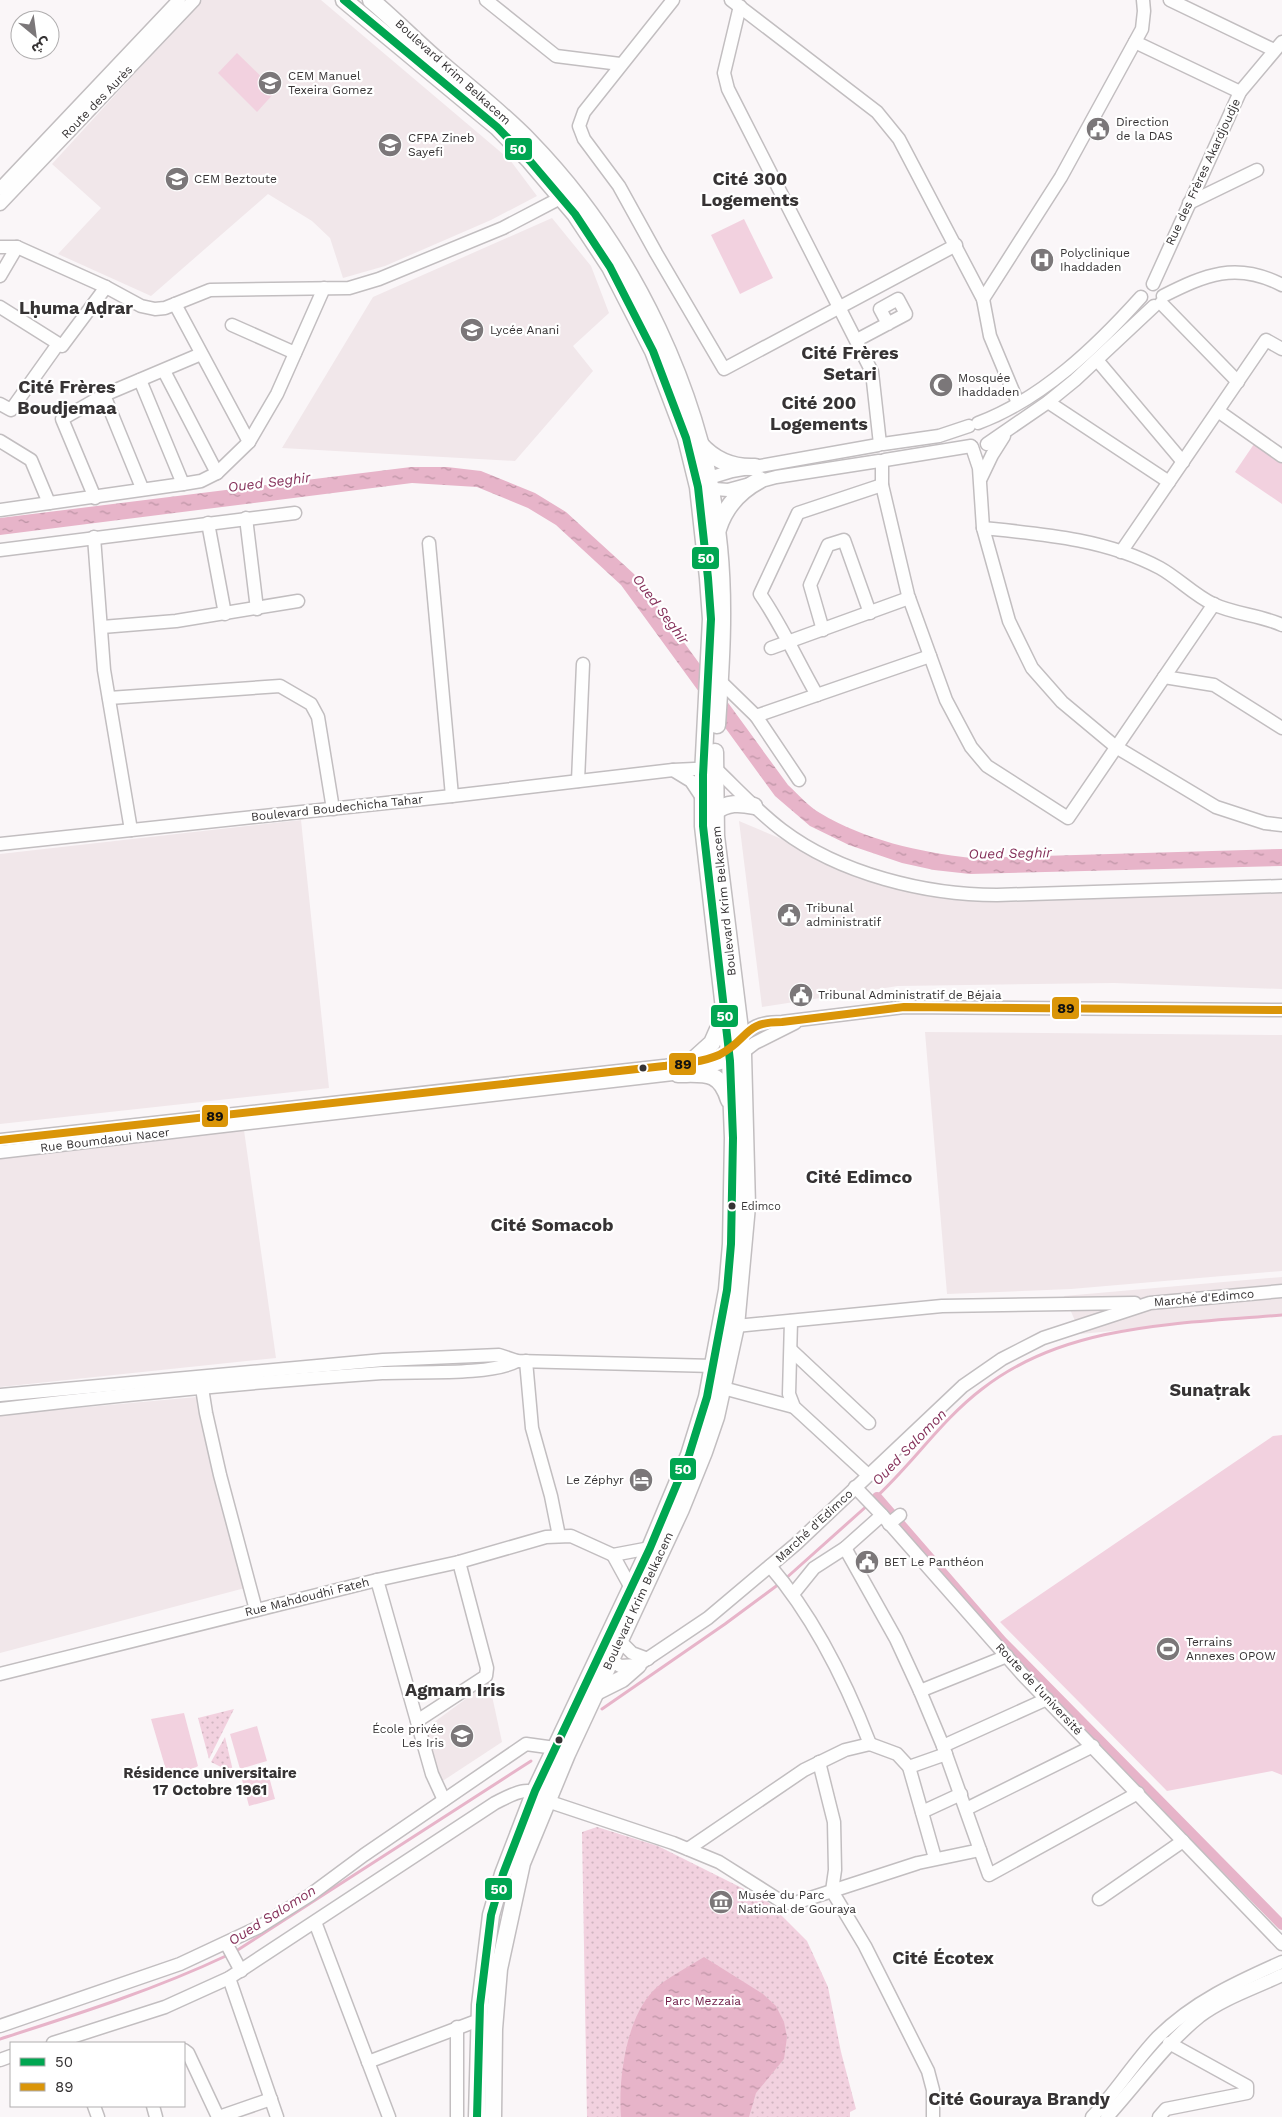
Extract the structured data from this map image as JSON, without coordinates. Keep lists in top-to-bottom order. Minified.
{"streets":{"main road":["Boulevard Krim Belkacem"],"street":["Route des Aurès","Rue des Frères Akardjoudje","Boulevard Boudechicha Tahar","Rue Boumdaoui Nacer","Marché d'Edimco","Rue Mahdoudhi Fateh","Route de l'université"]},"crossings":[["Boulevard Krim Belkacem","Boulevard Boudechicha Tahar"],["Boulevard Krim Belkacem","Rue Boumdaoui Nacer"],["Marché d'Edimco","Route de l'université"]],"districts":["Cité 300 Logements","Lḥuma Aḍrar","Cité Frères Setari","Cité Frères Boudjemaa","Cité 200 Logements","Cité Edimco","Cité Somacob","Sunaṭrak","Agmam Iris","Résidence universitaire 17 Octobre 1961","Cité Écotex","Cité Gouraya Brandy"],"water":["Oued Seghir","Oued Salomon"],"parks":["Parc Mezzaia"],"places":{"school or university":["CEM Manuel Texeira Gomez","CFPA Zineb Sayefi","CEM Beztoute","Lycée Anani","École privée Les Iris"],"public building":["Direction de la DAS","Tribunal administratif","Tribunal Administratif de Béjaia","BET Le Panthéon"],"hospital":["Polyclinique Ihaddaden"],"mosque":["Mosquée Ihaddaden"],"other":["Edimco"],"hotel":["Le Zéphyr"],"sports":["Terrains Annexes OPOW"],"museum":["Musée du Parc National de Gouraya"]},"lines":["transit line 50","transit line 89"],"legend":["50","89"],"north":"bottom right"}
